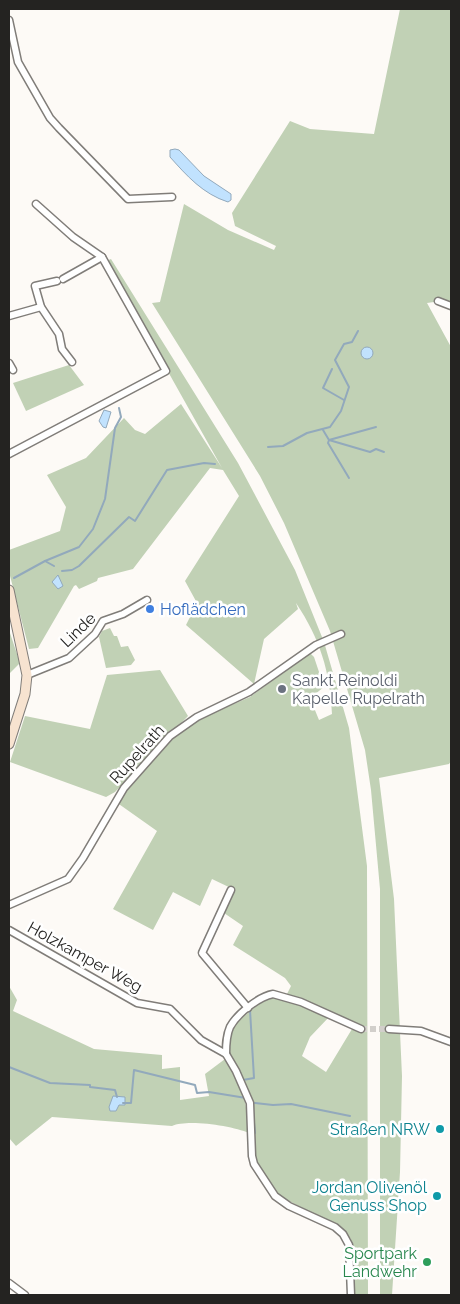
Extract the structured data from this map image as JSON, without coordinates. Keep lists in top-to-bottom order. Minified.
{"streets":{"street":["Linde","Rupelrath","Holzkamper Weg"]},"places":["Hoflädchen","Sankt Reinoldi Kapelle Rupelrath","Straßen NRW","Jordan Olivenöl Genuss Shop","Sportpark Landwehr"]}
